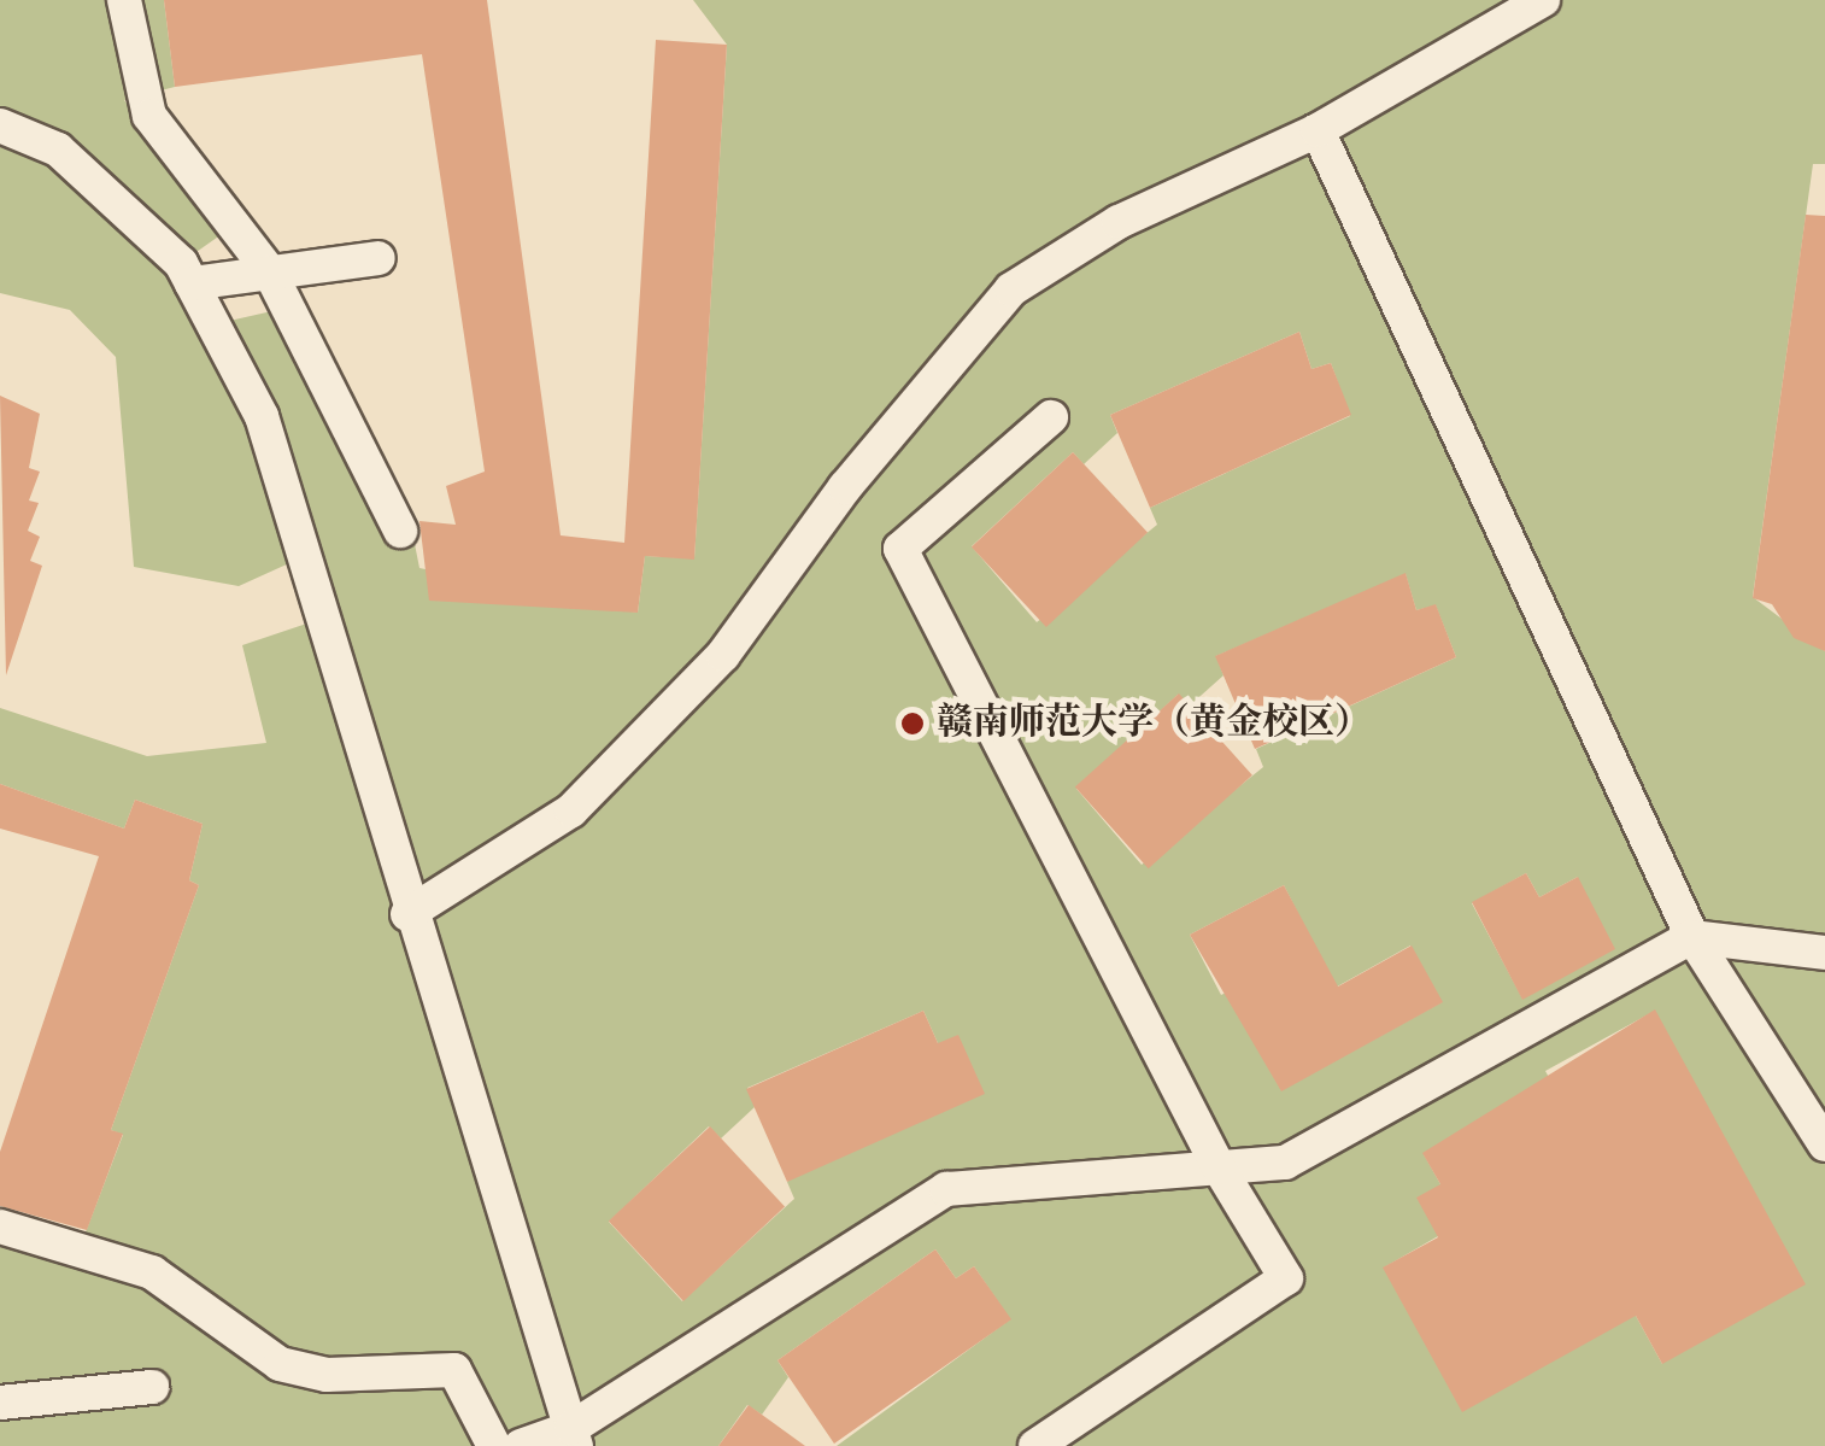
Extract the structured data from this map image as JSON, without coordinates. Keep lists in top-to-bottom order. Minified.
{"places":["赣南师范大学（黄金校区）"]}
